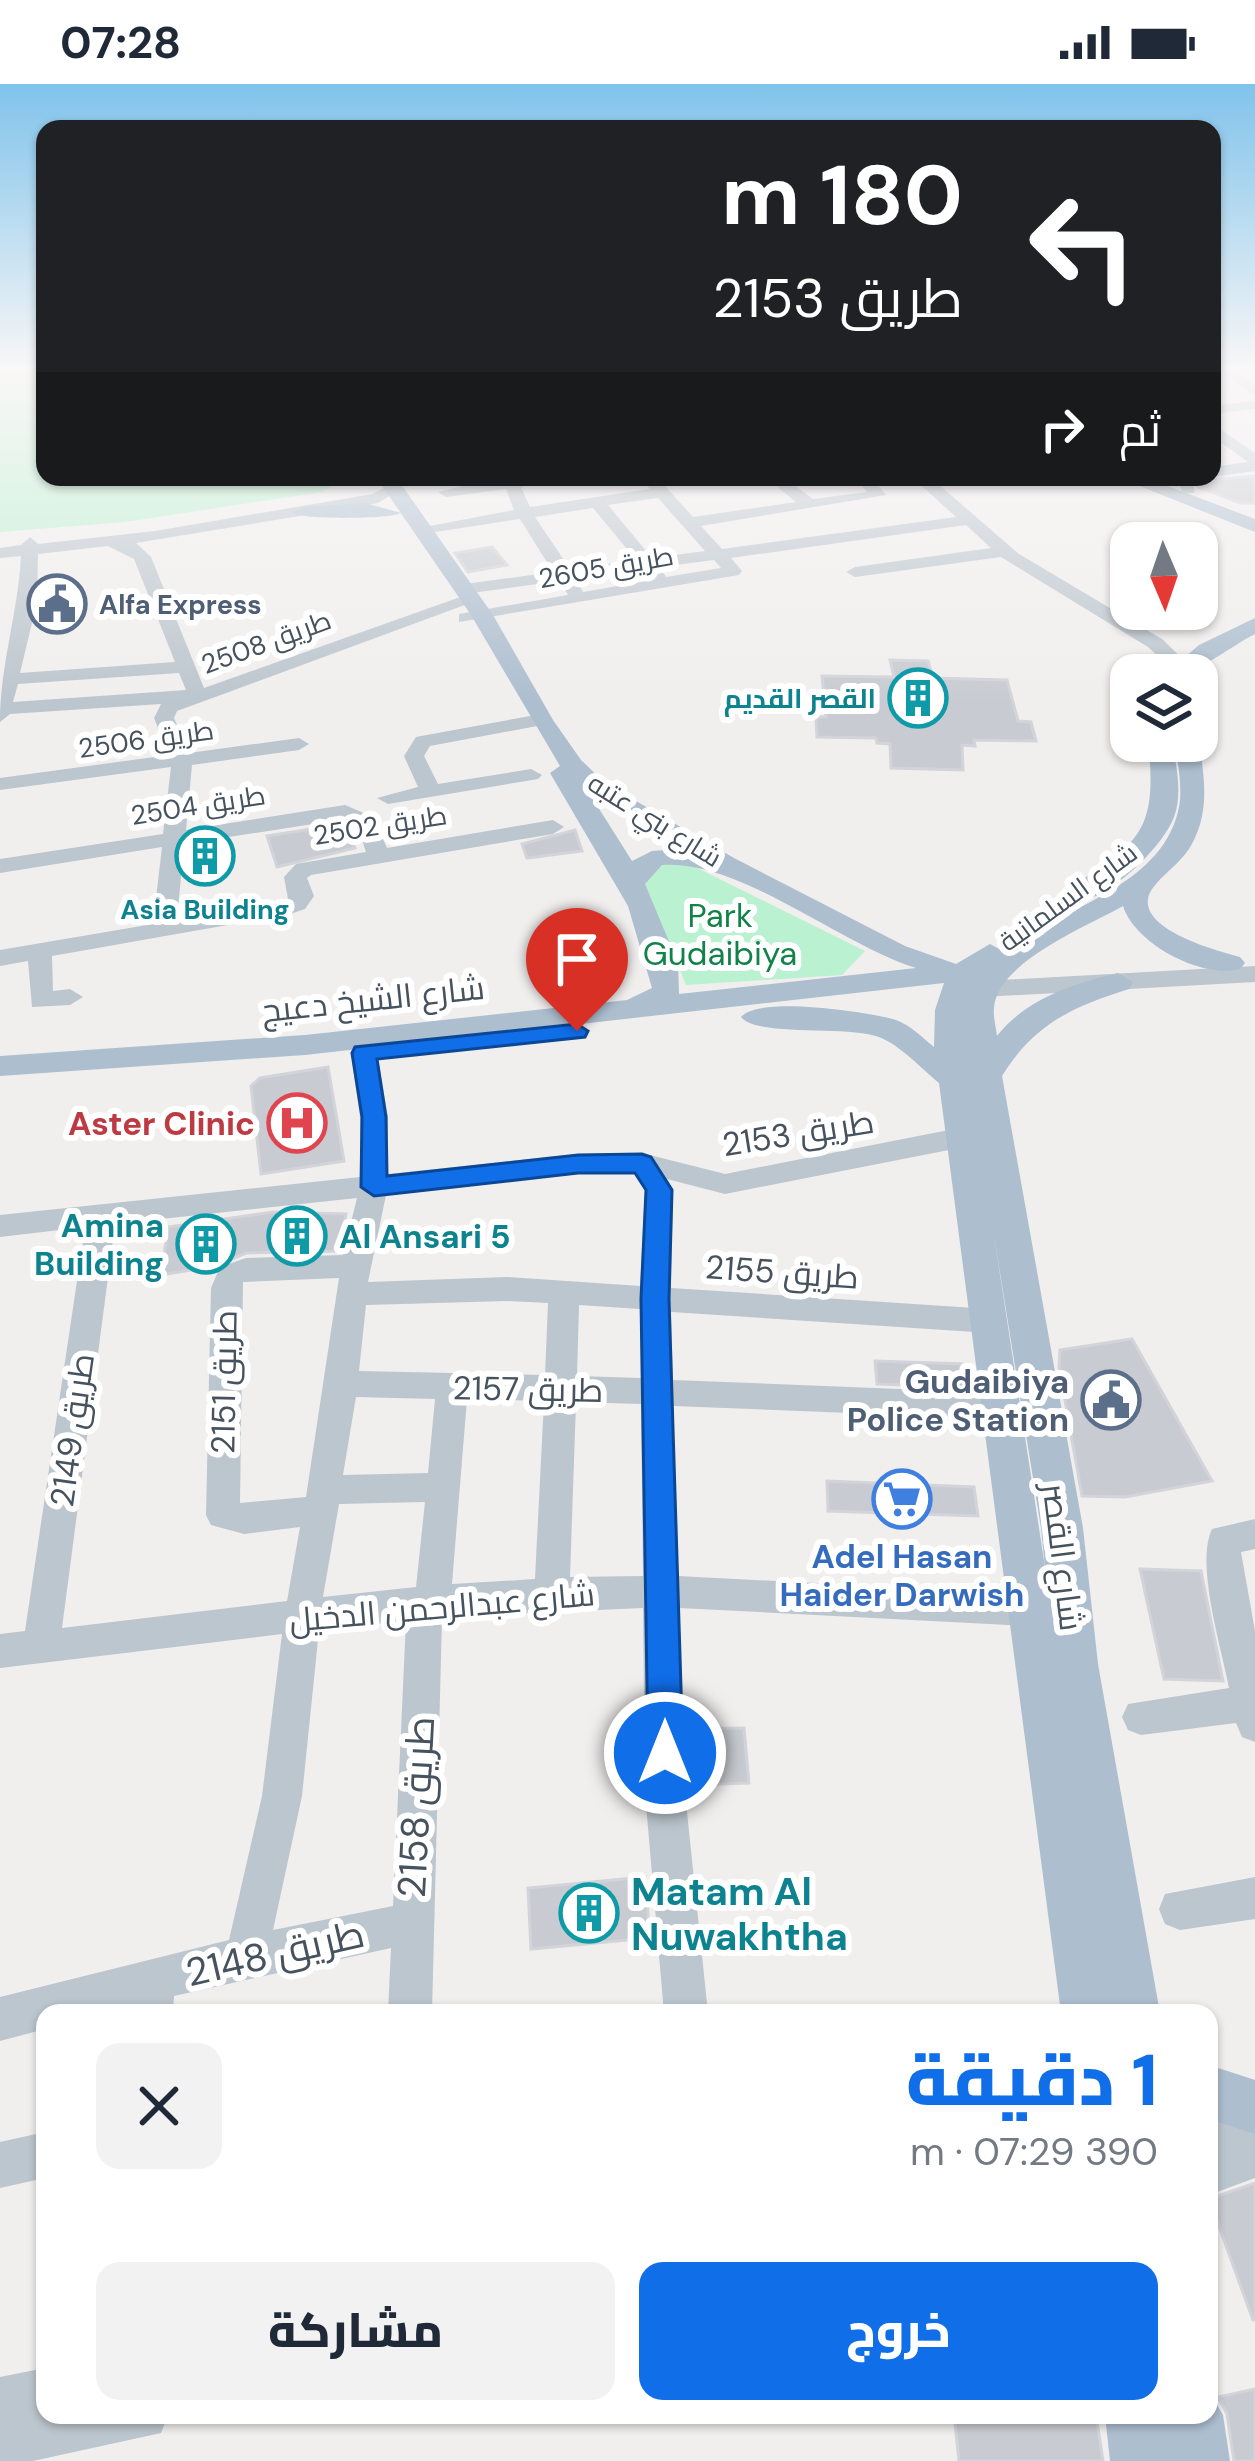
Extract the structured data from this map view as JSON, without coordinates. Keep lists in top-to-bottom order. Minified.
{"streets":{"main road":["شارع بني عتبه","شارع السلمانية","شارع الشيخ دعيج","شارع القصر"],"street":["طريق 2605","طريق 2508","طريق 2506","طريق 2504","طريق 2502","طريق 2153","طريق 2155","طريق 2151","طريق 2157","طريق 2149","شارع عبدالرحمن الدخيل","طريق 2158","طريق 2148"]},"crossings":[["طريق 2605","طريق 2508"],["طريق 2605","شارع بني عتبه"],["طريق 2508","شارع بني عتبه"],["طريق 2504","طريق 2502"],["شارع بني عتبه","شارع السلمانية"],["شارع بني عتبه","شارع الشيخ دعيج"],["شارع بني عتبه","شارع القصر"],["شارع السلمانية","شارع الشيخ دعيج"],["شارع السلمانية","شارع القصر"],["شارع الشيخ دعيج","شارع القصر"],["طريق 2153","طريق 2149"],["طريق 2153","شارع القصر"],["طريق 2155","طريق 2151"],["طريق 2155","شارع القصر"],["طريق 2157","شارع القصر"],["طريق 2157","طريق 2158"],["طريق 2149","شارع عبدالرحمن الدخيل"],["شارع القصر","شارع عبدالرحمن الدخيل"],["شارع عبدالرحمن الدخيل","طريق 2158"],["طريق 2158","طريق 2148"]],"parks":["Park Gudaibiya"],"places":{"public building":["Alfa Express","Gudaibiya Police Station"],"building":["القصر القديم","Asia Building","Al Ansari 5","Amina Building","Matam Al Nuwakhtha"],"hospital":["Aster Clinic"],"supermarket":["Adel Hasan Haider Darwish"]},"north":"bottom","page":{"status":"07:28","turn":["180 m","طريق 2153"],"then":"ثم","heading":["1 دقيقة","390 m · 07:29"],"buttons":["خروج","مشاركة"]}}
